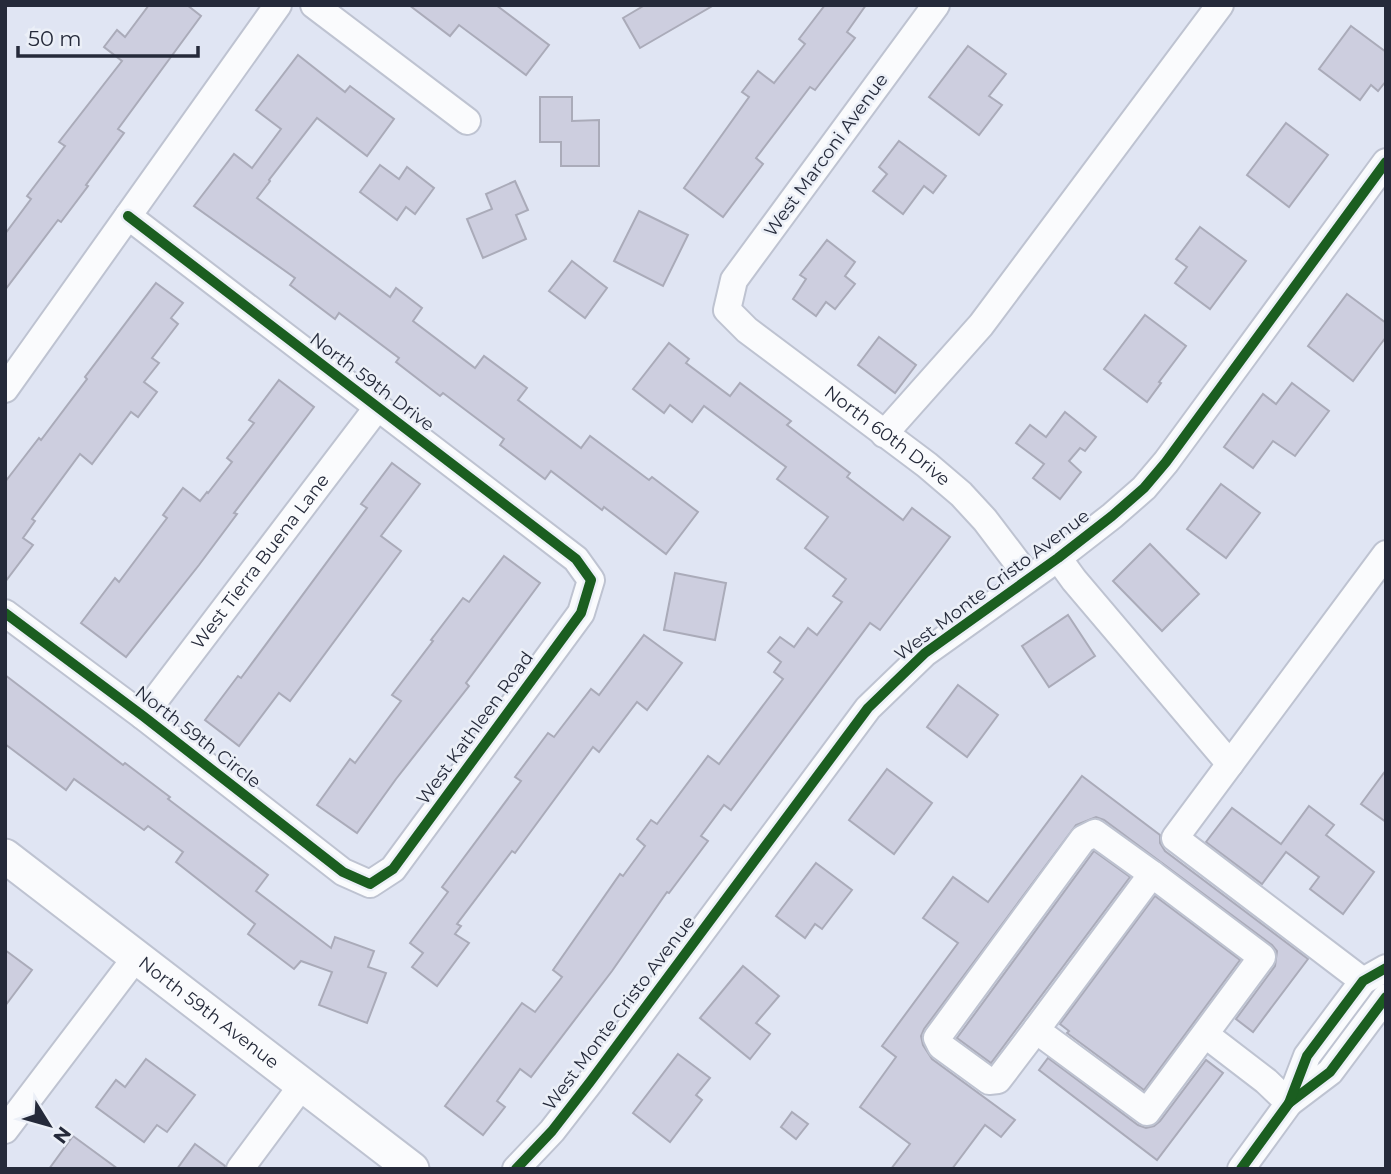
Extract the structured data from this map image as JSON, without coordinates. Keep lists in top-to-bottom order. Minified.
{"streets":{"main road":["North 59th Avenue"],"street":["West Marconi Avenue","North 59th Drive","North 60th Drive","West Tierra Buena Lane","West Monte Cristo Avenue","West Kathleen Road","North 59th Circle"]},"crossings":[["West Marconi Avenue","North 60th Drive"],["North 59th Drive","West Tierra Buena Lane"],["North 59th Drive","West Kathleen Road"],["North 60th Drive","West Monte Cristo Avenue"],["West Tierra Buena Lane","North 59th Circle"],["West Kathleen Road","North 59th Circle"]],"scale_bar":"50 m","north":"bottom right"}
